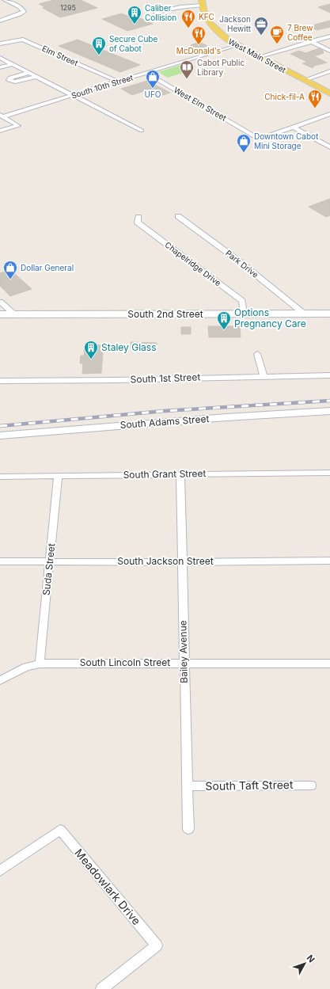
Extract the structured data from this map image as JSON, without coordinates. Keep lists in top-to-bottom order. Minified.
{"streets":{"main road":["West Main Street","South 2nd Street"],"street":["Elm Street","South 10th Street","West Elm Street","Chapelridge Drive","Park Drive","South 1st Street","South Adams Street","South Grant Street","South Jackson Street","Suda Street","Bailey Avenue","South Lincoln Street","South Taft Street","Meadowlark Drive"]},"crossings":[["Elm Street","South 10th Street"],["West Main Street","South 10th Street"],["South 10th Street","West Elm Street"],["Chapelridge Drive","South 2nd Street"],["Park Drive","South 2nd Street"],["South Grant Street","Suda Street"],["South Grant Street","Bailey Avenue"],["South Jackson Street","Suda Street"],["South Jackson Street","Bailey Avenue"],["Suda Street","South Lincoln Street"],["Bailey Avenue","South Lincoln Street"],["Bailey Avenue","South Taft Street"]],"places":{"building":["Caliber Collision","Secure Cube of Cabot","Options Pregnancy Care","Staley Glass"],"restaurant":["KFC","McDonald's","Chick-fil-A"],"office":["Jackson Hewitt"],"cafe":["7 Brew Coffee"],"library":["Cabot Public Library"],"shop":["UFO","Downtown Cabot Mini Storage","Dollar General"]},"house_numbers":["1295"],"north":"top right"}
